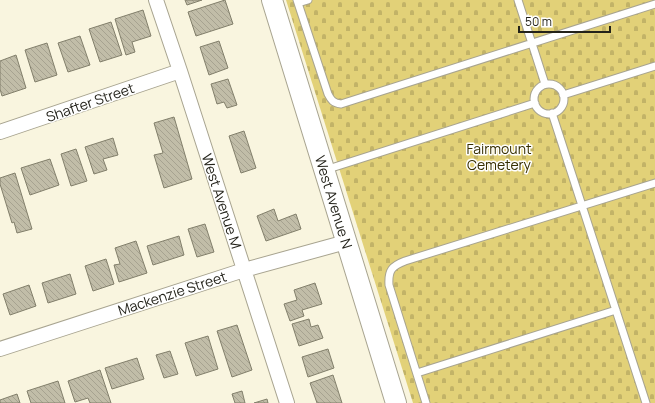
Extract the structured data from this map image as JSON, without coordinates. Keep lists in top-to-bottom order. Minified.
{"streets":{"main road":["West Avenue N"],"street":["Shafter Street","West Avenue M","Mackenzie Street"]},"crossings":[["Shafter Street","West Avenue M"],["West Avenue M","Mackenzie Street"],["West Avenue N","Mackenzie Street"]],"parks":["Fairmount Cemetery"],"scale_bar":"50 m"}
